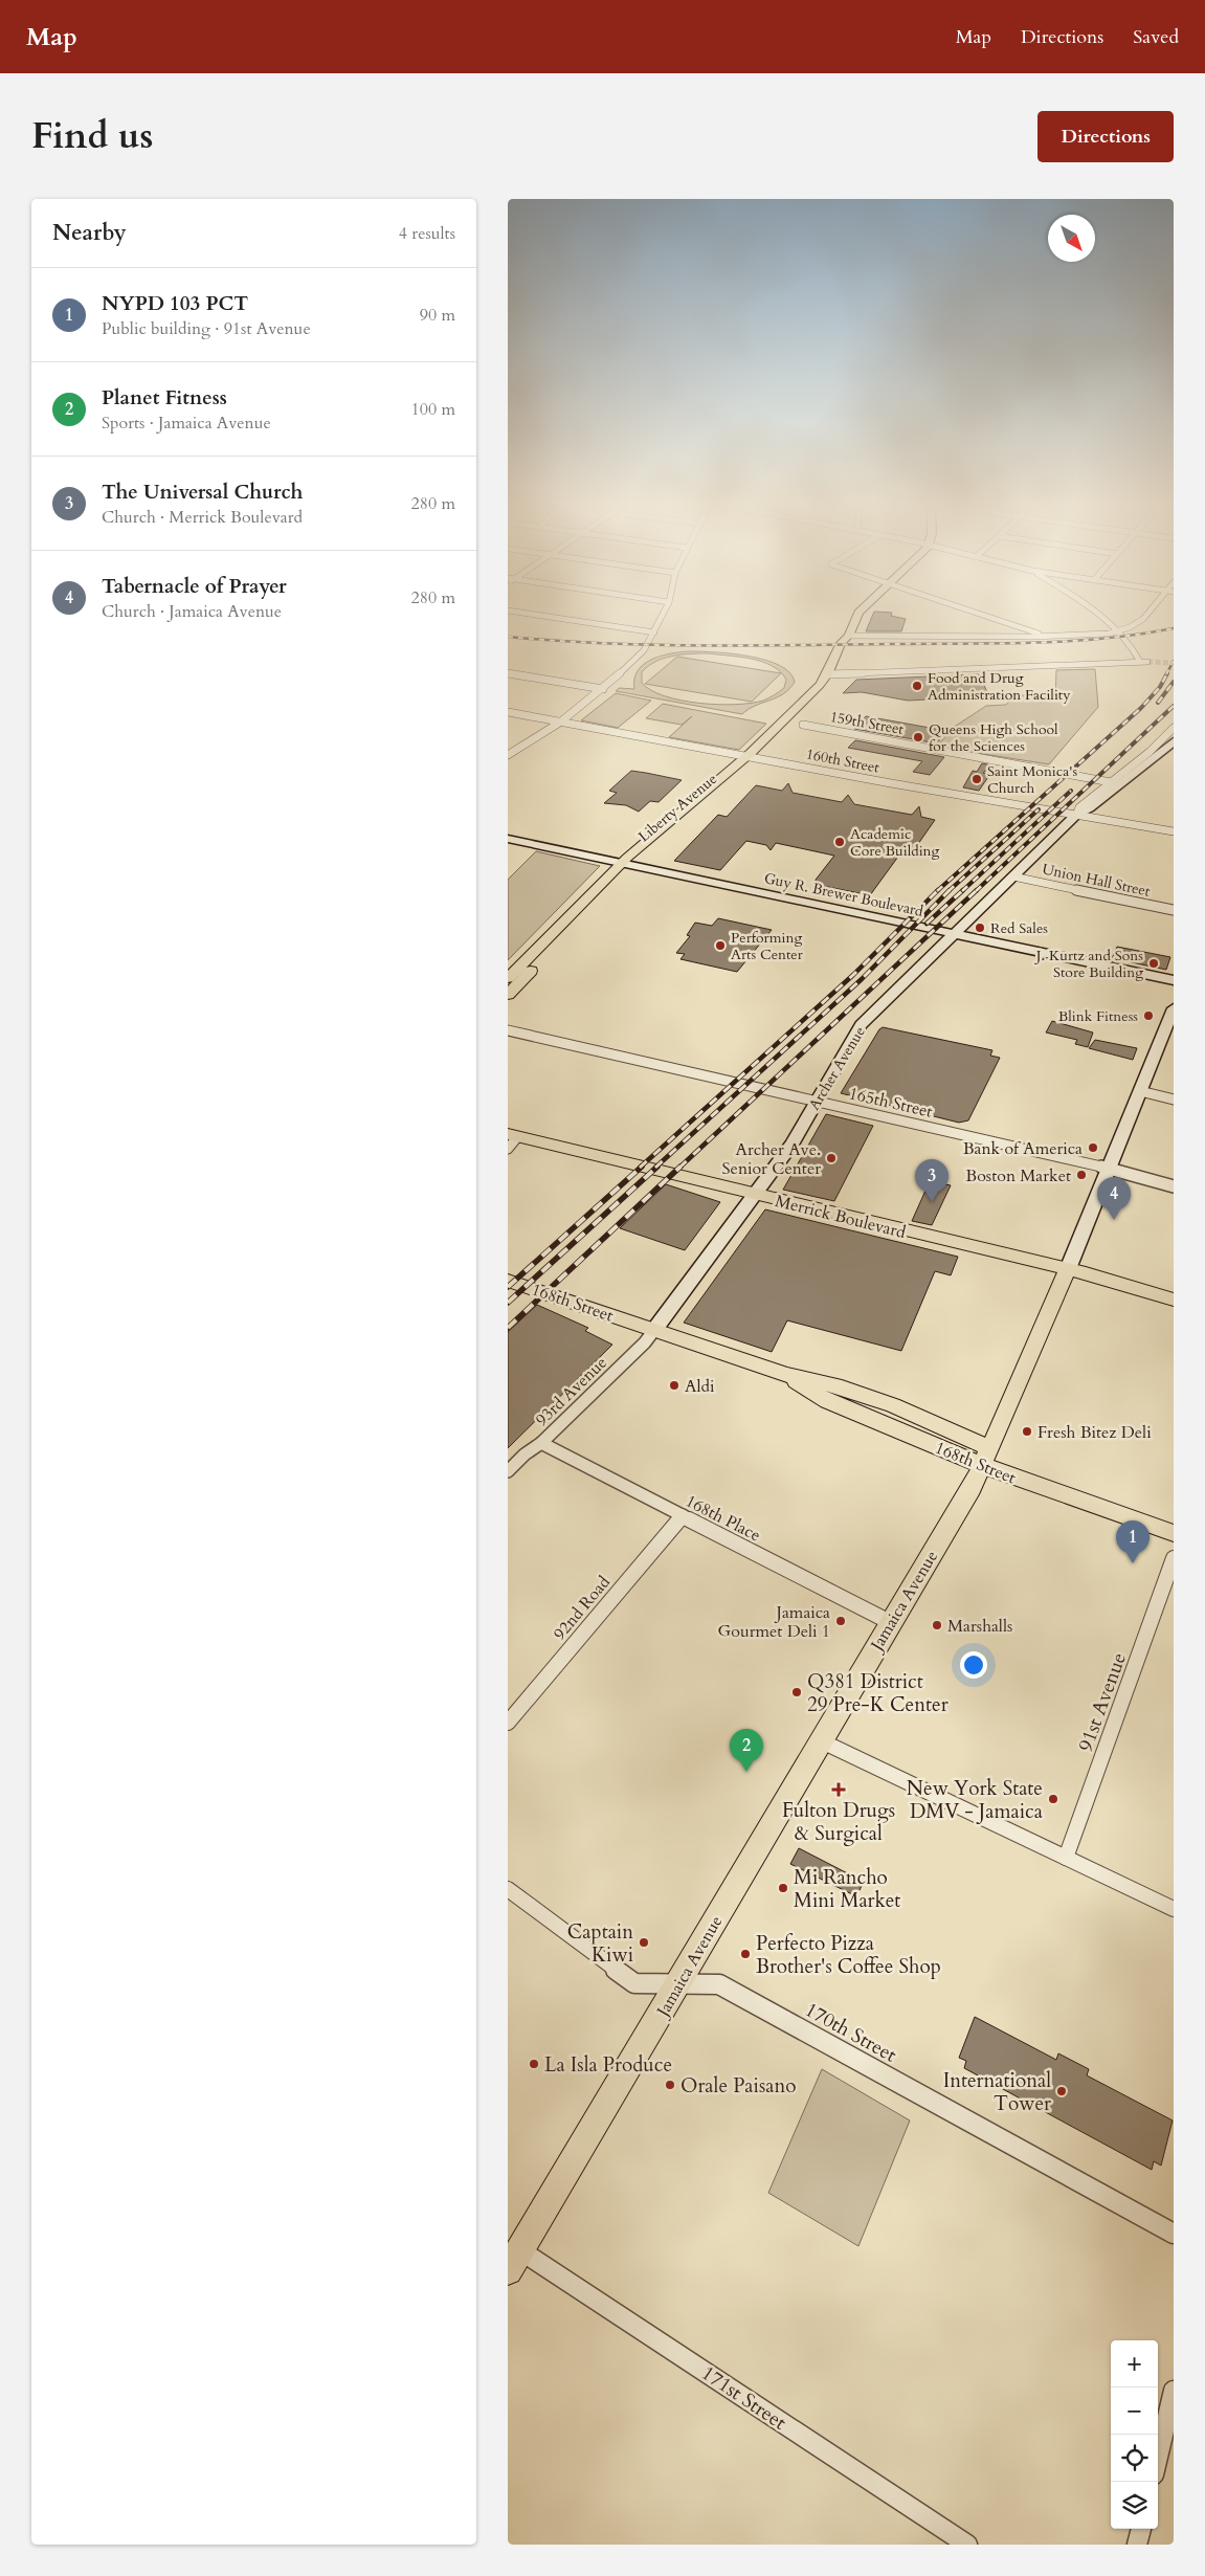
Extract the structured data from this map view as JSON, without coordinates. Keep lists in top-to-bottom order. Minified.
{"streets":{"main road":["Liberty Avenue","Guy R. Brewer Boulevard","Archer Avenue","Merrick Boulevard","168th Street","Jamaica Avenue"],"street":["159th Street","160th Street","Union Hall Street","165th Street","93rd Avenue","168th Place","92nd Road","91st Avenue","170th Street","171st Street"]},"crossings":[["159th Street","Archer Avenue"],["160th Street","Liberty Avenue"],["160th Street","Archer Avenue"],["Liberty Avenue","Guy R. Brewer Boulevard"],["Union Hall Street","Archer Avenue"],["Guy R. Brewer Boulevard","Archer Avenue"],["Archer Avenue","165th Street"],["Archer Avenue","Merrick Boulevard"],["Archer Avenue","168th Street"],["Archer Avenue","93rd Avenue"],["165th Street","Jamaica Avenue"],["Merrick Boulevard","Jamaica Avenue"],["168th Street","93rd Avenue"],["168th Street","Jamaica Avenue"],["93rd Avenue","168th Place"],["168th Place","Jamaica Avenue"],["168th Place","92nd Road"],["Jamaica Avenue","170th Street"],["Jamaica Avenue","171st Street"]],"places":{"other":["Food and Drug Administration Facility","Queens High School for the Sciences","Saint Monica's Church","Academic Core Building","Red Sales","Performing Arts Center","J. Kurtz and Sons Store Building","Blink Fitness","Bank of America","Archer Ave. Senior Center","Boston Market","Aldi","Fresh Bitez Deli","Jamaica Gourmet Deli 1","Marshalls","Q381 District 29 Pre-K Center","New York State DMV - Jamaica","Mi Rancho Mini Market","Captain Kiwi","Perfecto Pizza Brother's Coffee Shop","La Isla Produce","Orale Paisano","International Tower"],"health":["Fulton Drugs & Surgical"]},"north":"bottom right","page":{"header":"Map","nav":["Map","Directions","Saved"],"title":"Find us","buttons":"Directions","heading":["Nearby","4 results"],"list":[{"mark":"1","name":"NYPD 103 PCT","note":"Public building · 91st Avenue","value":"90 m"},{"mark":"2","name":"Planet Fitness","note":"Sports · Jamaica Avenue","value":"100 m"},{"mark":"3","name":"The Universal Church","note":"Church · Merrick Boulevard","value":"280 m"},{"mark":"4","name":"Tabernacle of Prayer","note":"Church · Jamaica Avenue","value":"280 m"}],"pins":["3","4","1","2"],"map_buttons":["+","−"]}}
